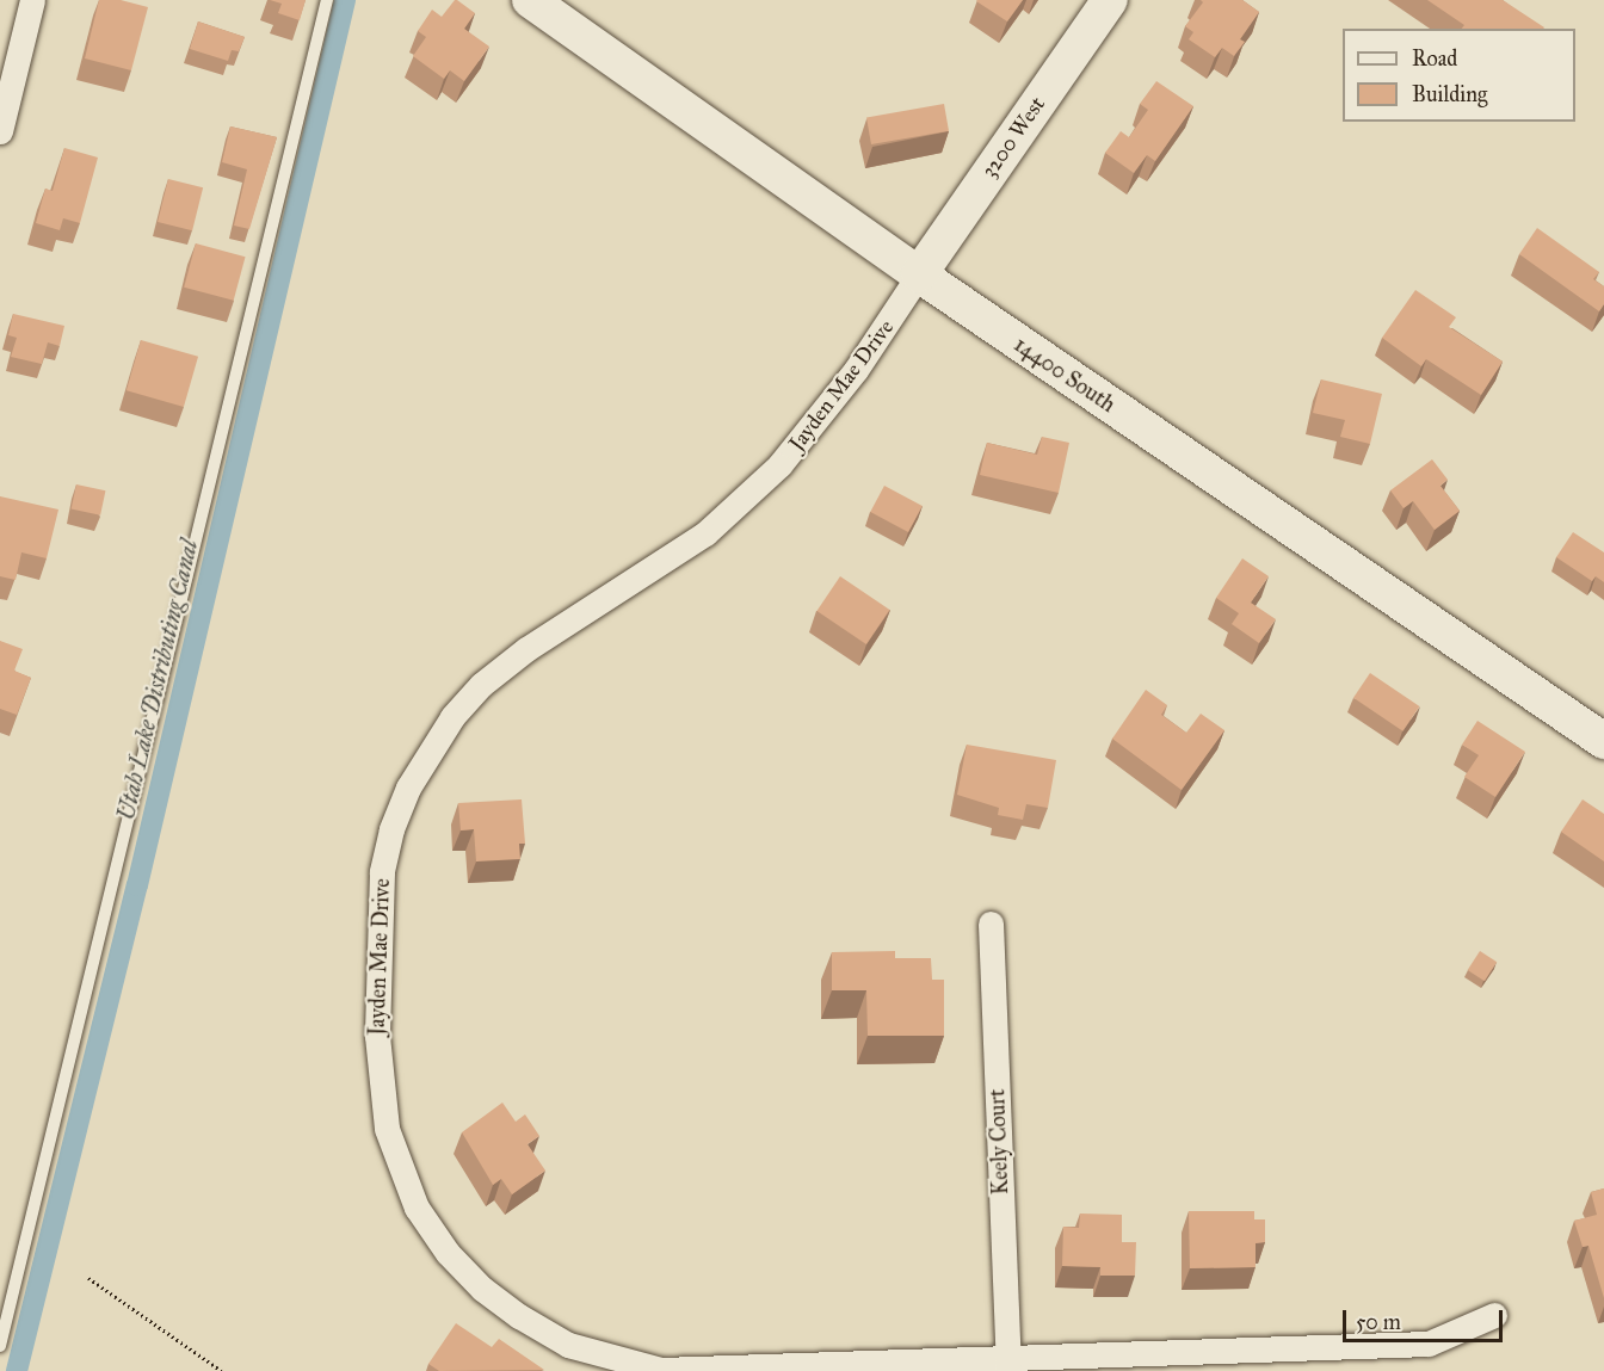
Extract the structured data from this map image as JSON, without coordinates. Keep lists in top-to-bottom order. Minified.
{"streets":{"street":["3200 West","14400 South","Jayden Mae Drive","Keely Court"]},"crossings":[["3200 West","14400 South"],["3200 West","Jayden Mae Drive"],["14400 South","Jayden Mae Drive"],["Jayden Mae Drive","Keely Court"]],"water":["Utah Lake Distributing Canal"],"legend":["Road","Building"],"scale_bar":"50 m"}
